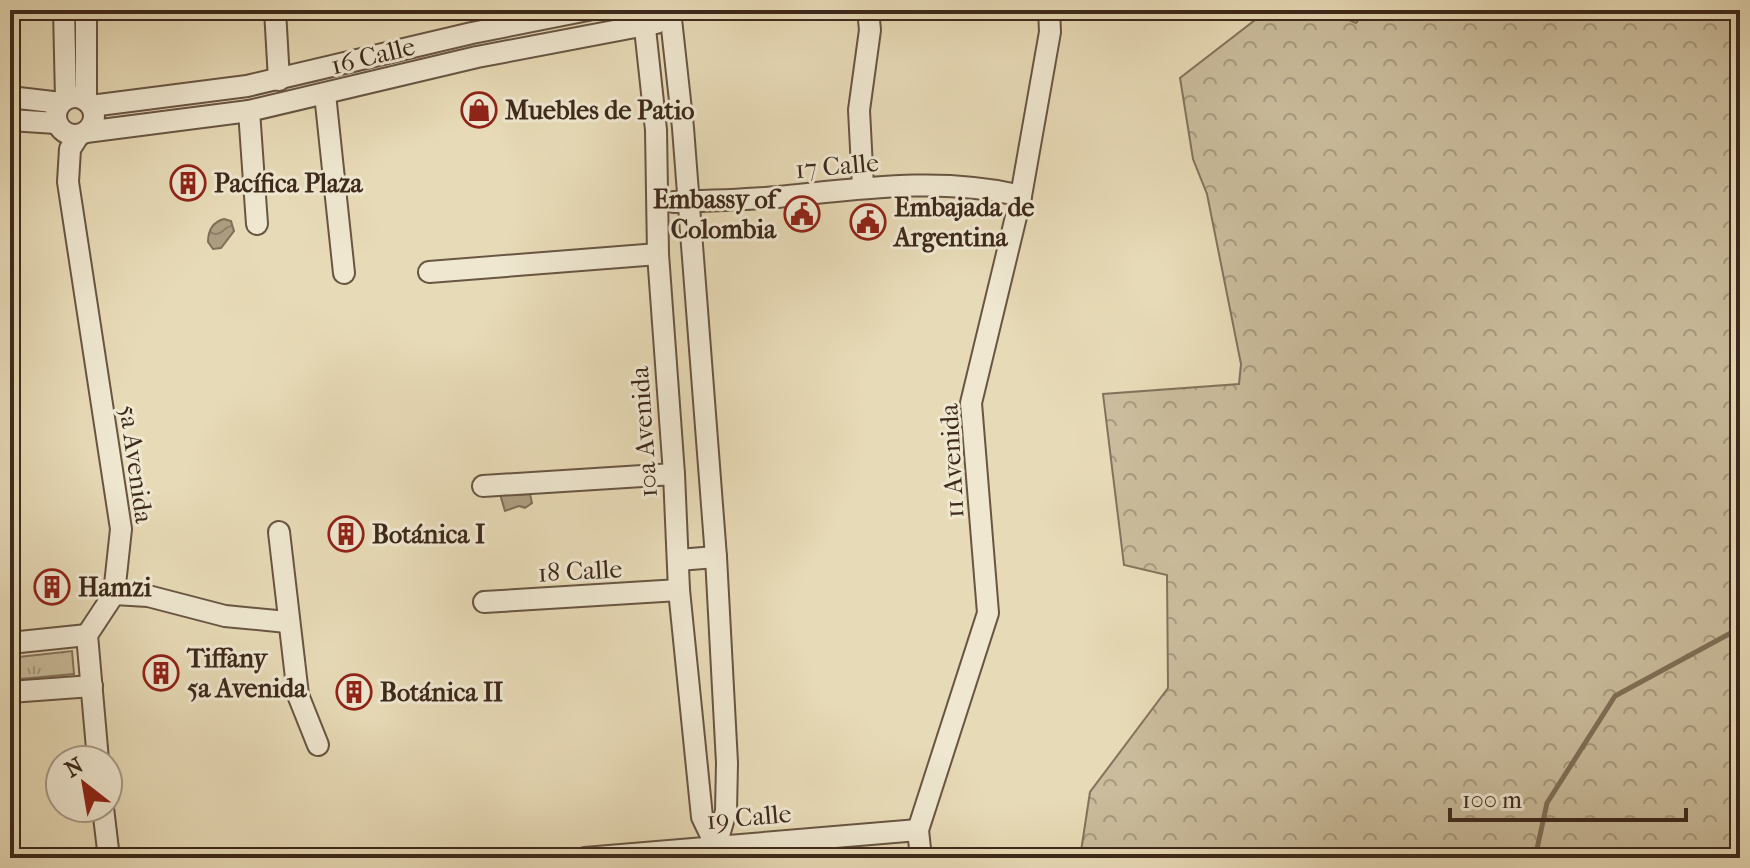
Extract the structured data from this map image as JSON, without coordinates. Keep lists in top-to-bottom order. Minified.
{"streets":{"street":["16 Calle","17 Calle","10a Avenida","11 Avenida","5a Avenida","18 Calle","19 Calle"]},"crossings":[["16 Calle","10a Avenida"],["16 Calle","5a Avenida"],["17 Calle","10a Avenida"],["17 Calle","11 Avenida"],["10a Avenida","18 Calle"],["10a Avenida","19 Calle"],["11 Avenida","19 Calle"]],"places":{"shop":["Muebles de Patio"],"building":["Pacífica Plaza","Botánica I","Hamzi","Tiffany 5a Avenida","Botánica II"],"public building":["Embassy of Colombia","Embajada de Argentina"]},"scale_bar":"100 m","north":"top left"}
